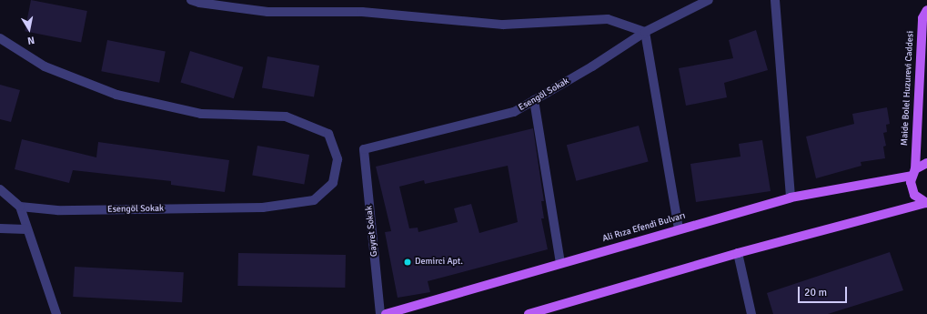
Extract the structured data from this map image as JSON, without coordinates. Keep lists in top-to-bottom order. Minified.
{"streets":{"main road":["Maide Bolel Huzurevi Caddesi","Ali Rıza Efendi Bulvarı"],"street":["Esengöl Sokak","Gayret Sokak"]},"crossings":[["Maide Bolel Huzurevi Caddesi","Ali Rıza Efendi Bulvarı"],["Esengöl Sokak","Gayret Sokak"]],"places":["Demirci Apt."],"scale_bar":"20 m","north":"bottom"}
